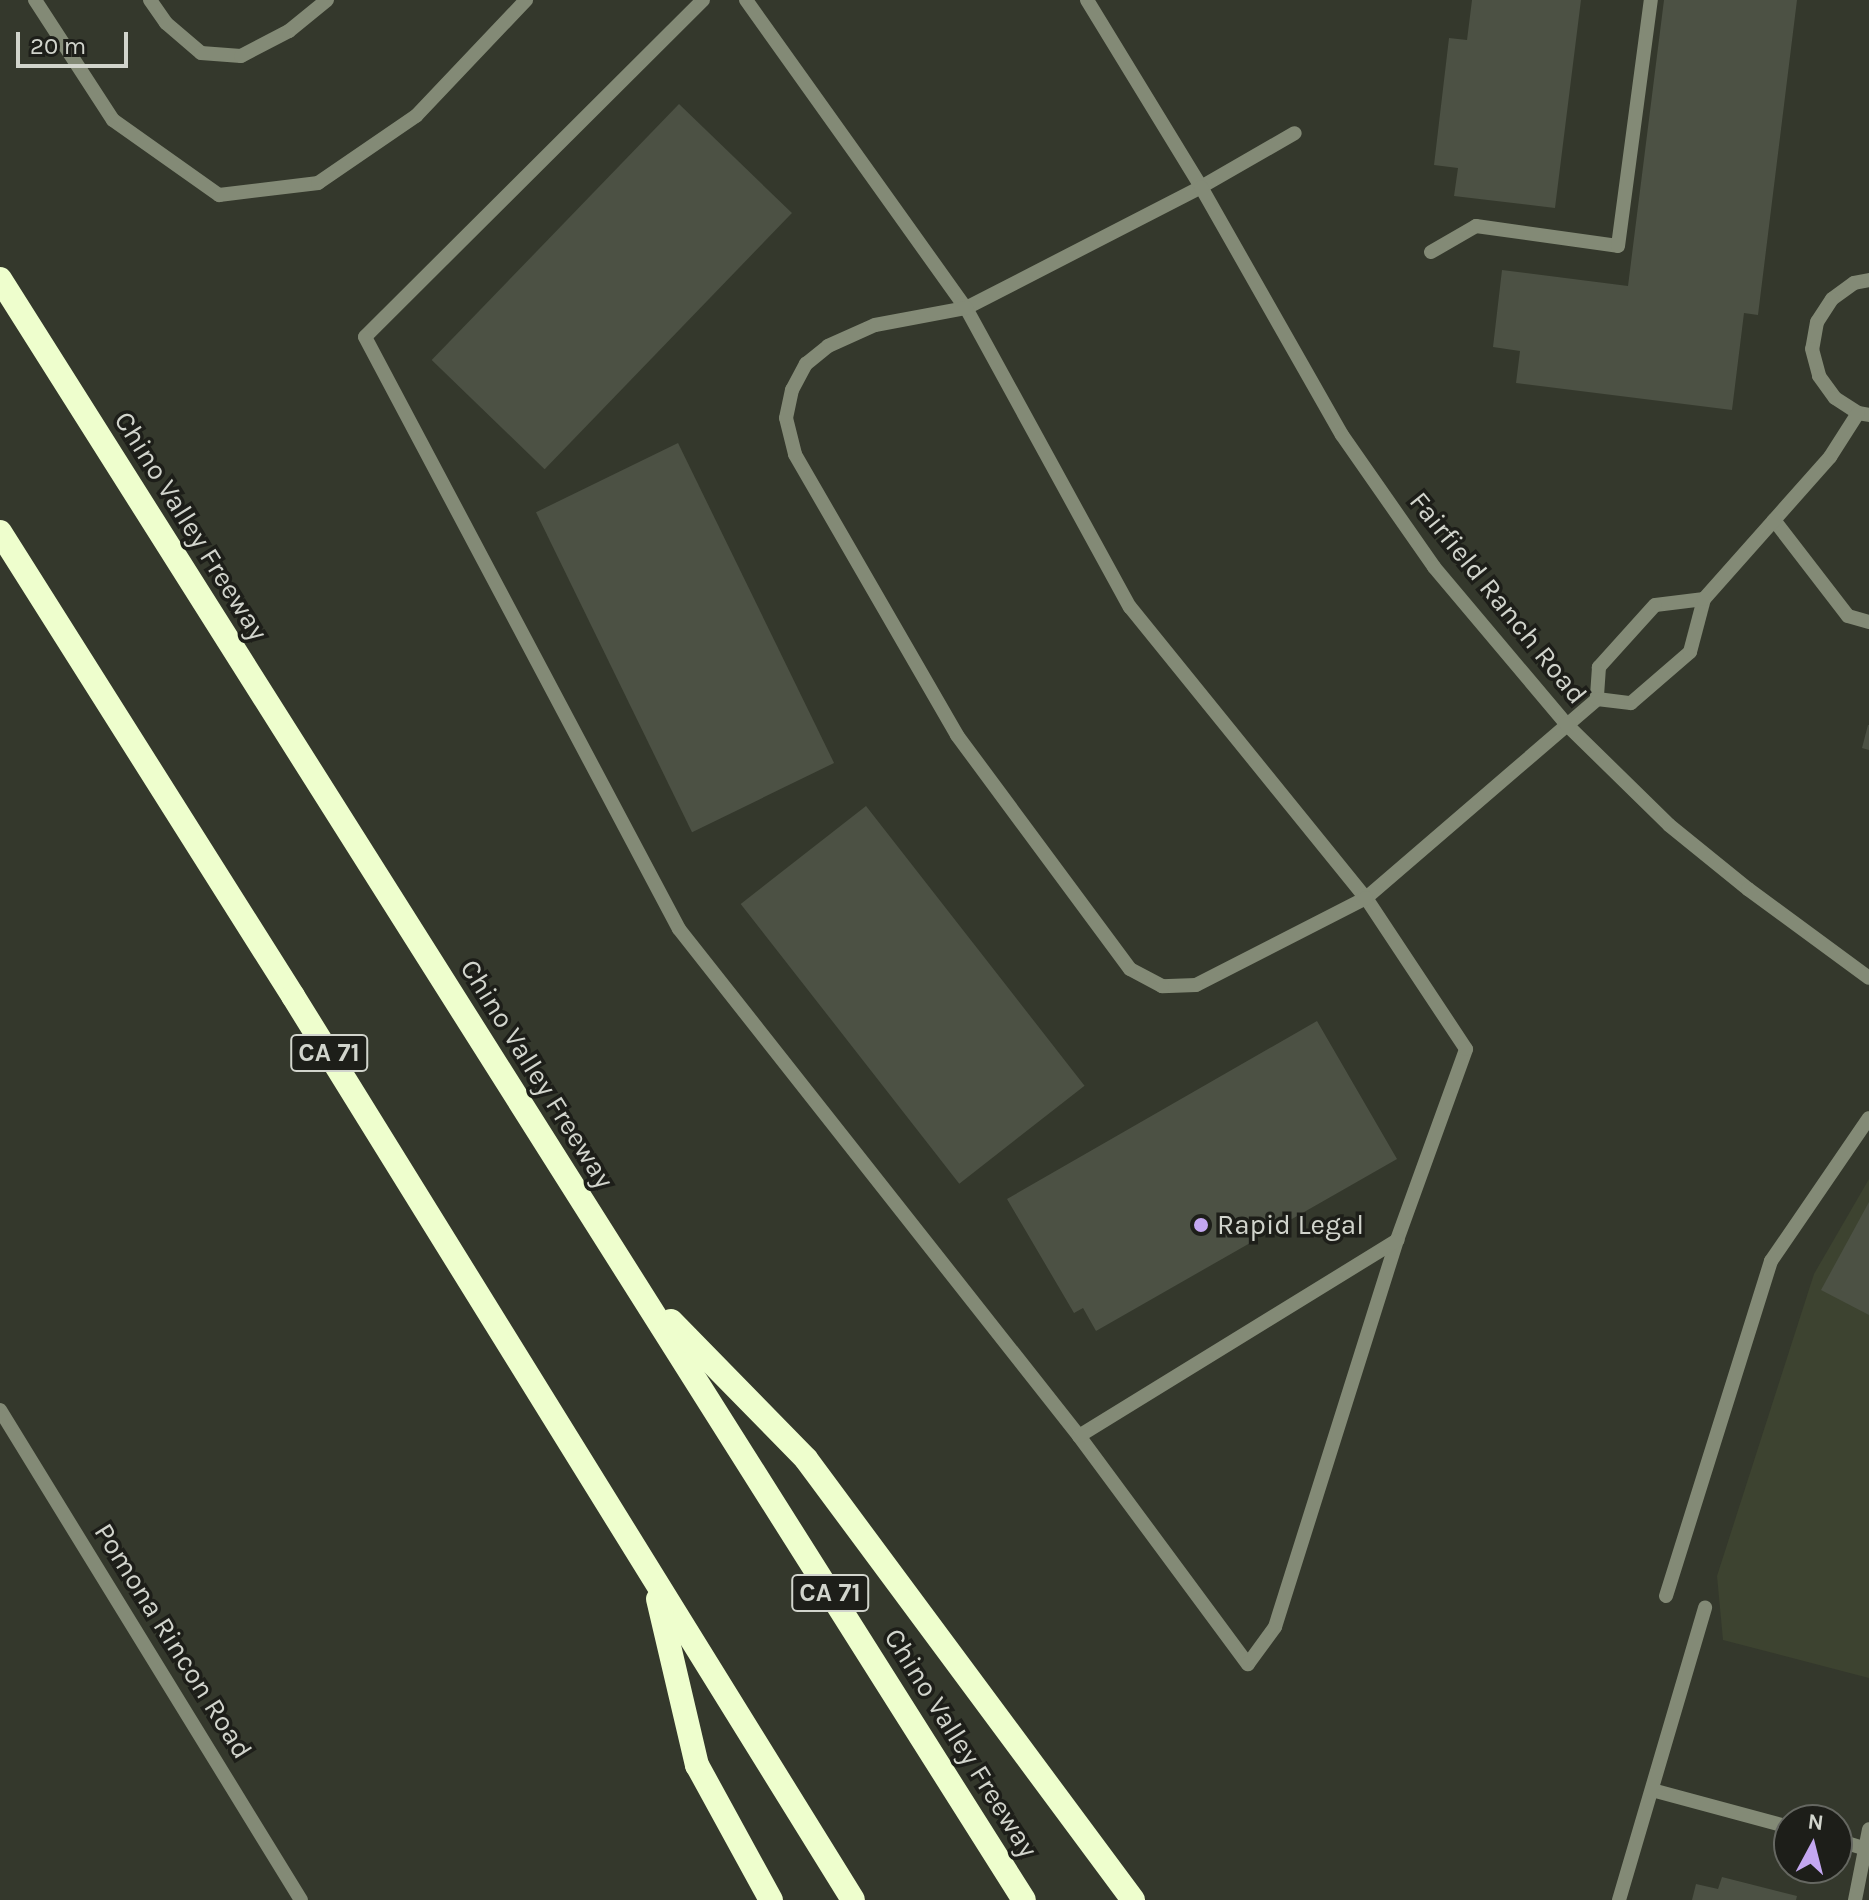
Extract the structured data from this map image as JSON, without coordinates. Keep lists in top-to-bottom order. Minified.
{"streets":{"highway":["Chino Valley Freeway","CA 71"],"street":["Fairfield Ranch Road","Pomona Rincon Road"]},"places":["Rapid Legal"],"scale_bar":"20 m","north":"top"}
